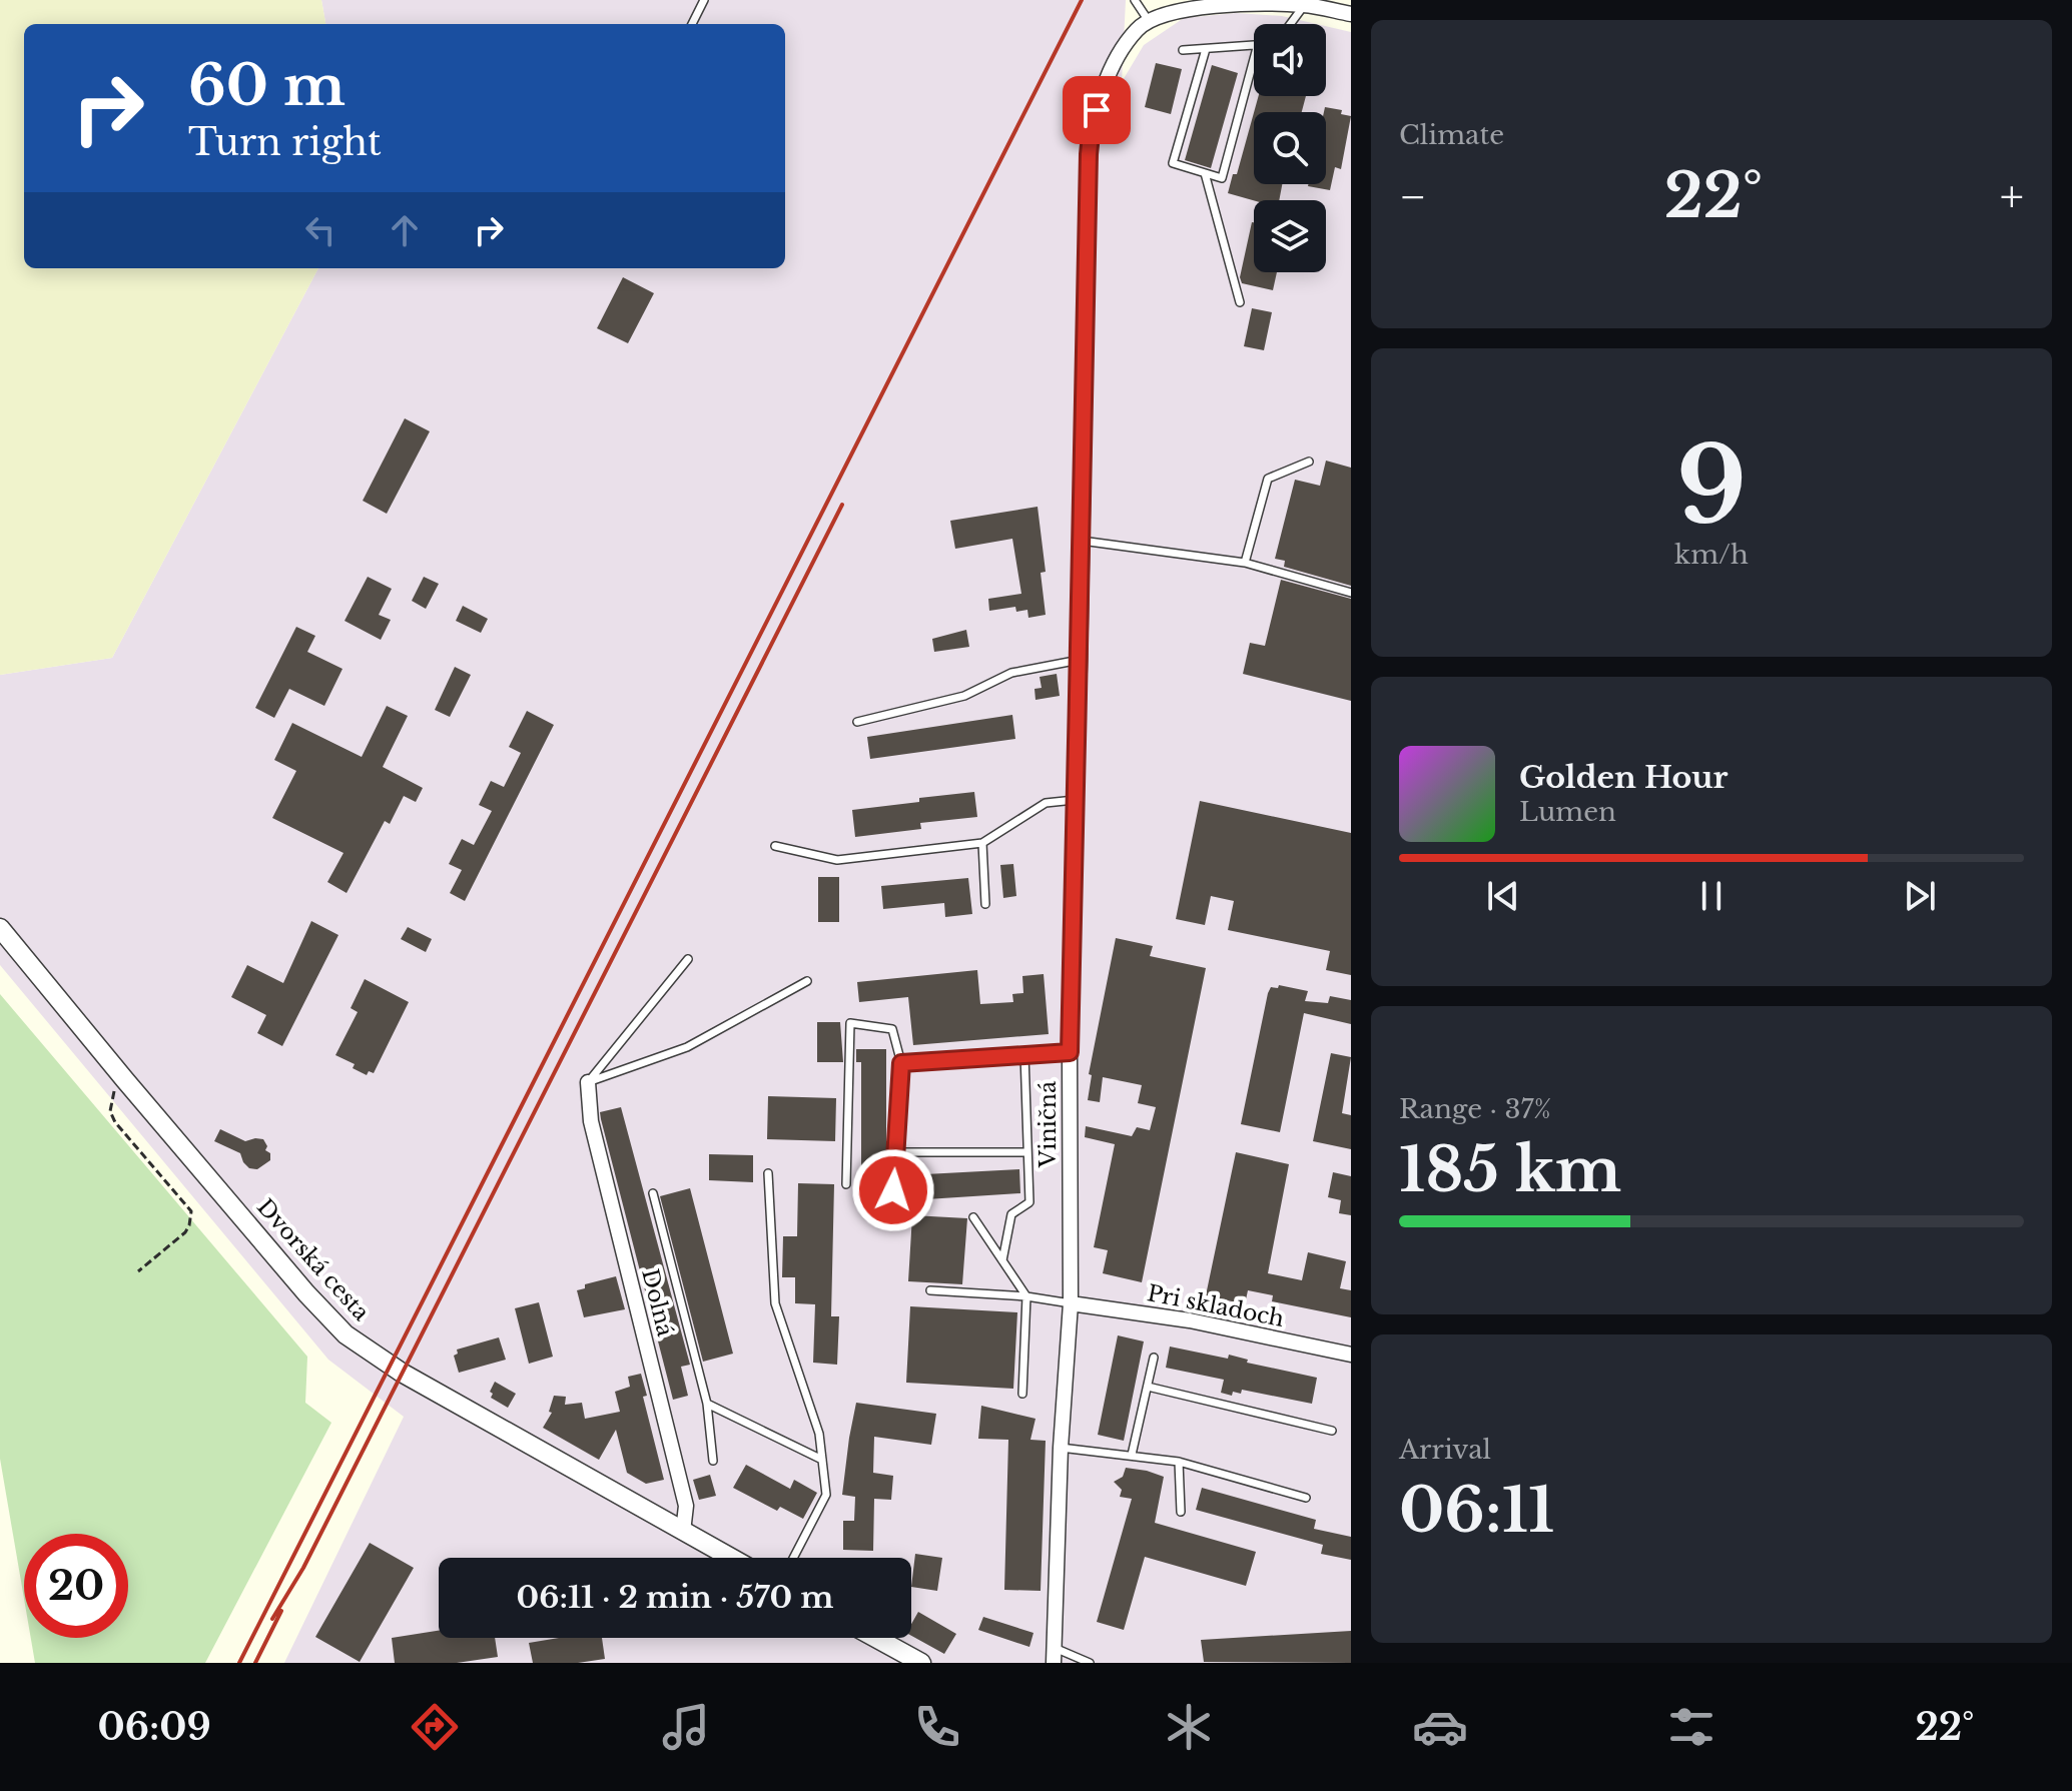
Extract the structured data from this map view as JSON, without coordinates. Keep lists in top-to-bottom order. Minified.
{"streets":{"street":["Viničná","Dvorská cesta","Dolná","Pri skladoch"]},"crossings":[["Viničná","Pri skladoch"],["Dvorská cesta","Dolná"]],"page":{"tile":["Climate",["9","km/h"],["Range · 37%","185 km"],["Arrival","06:11"]],"turn":["60 m","Turn right"],"heat":["−","22°","+"],"song":["Golden Hour","Lumen"],"limit":"20","trip":"06:11 · 2 min · 570 m","tabs":["06:09","22°"]}}
